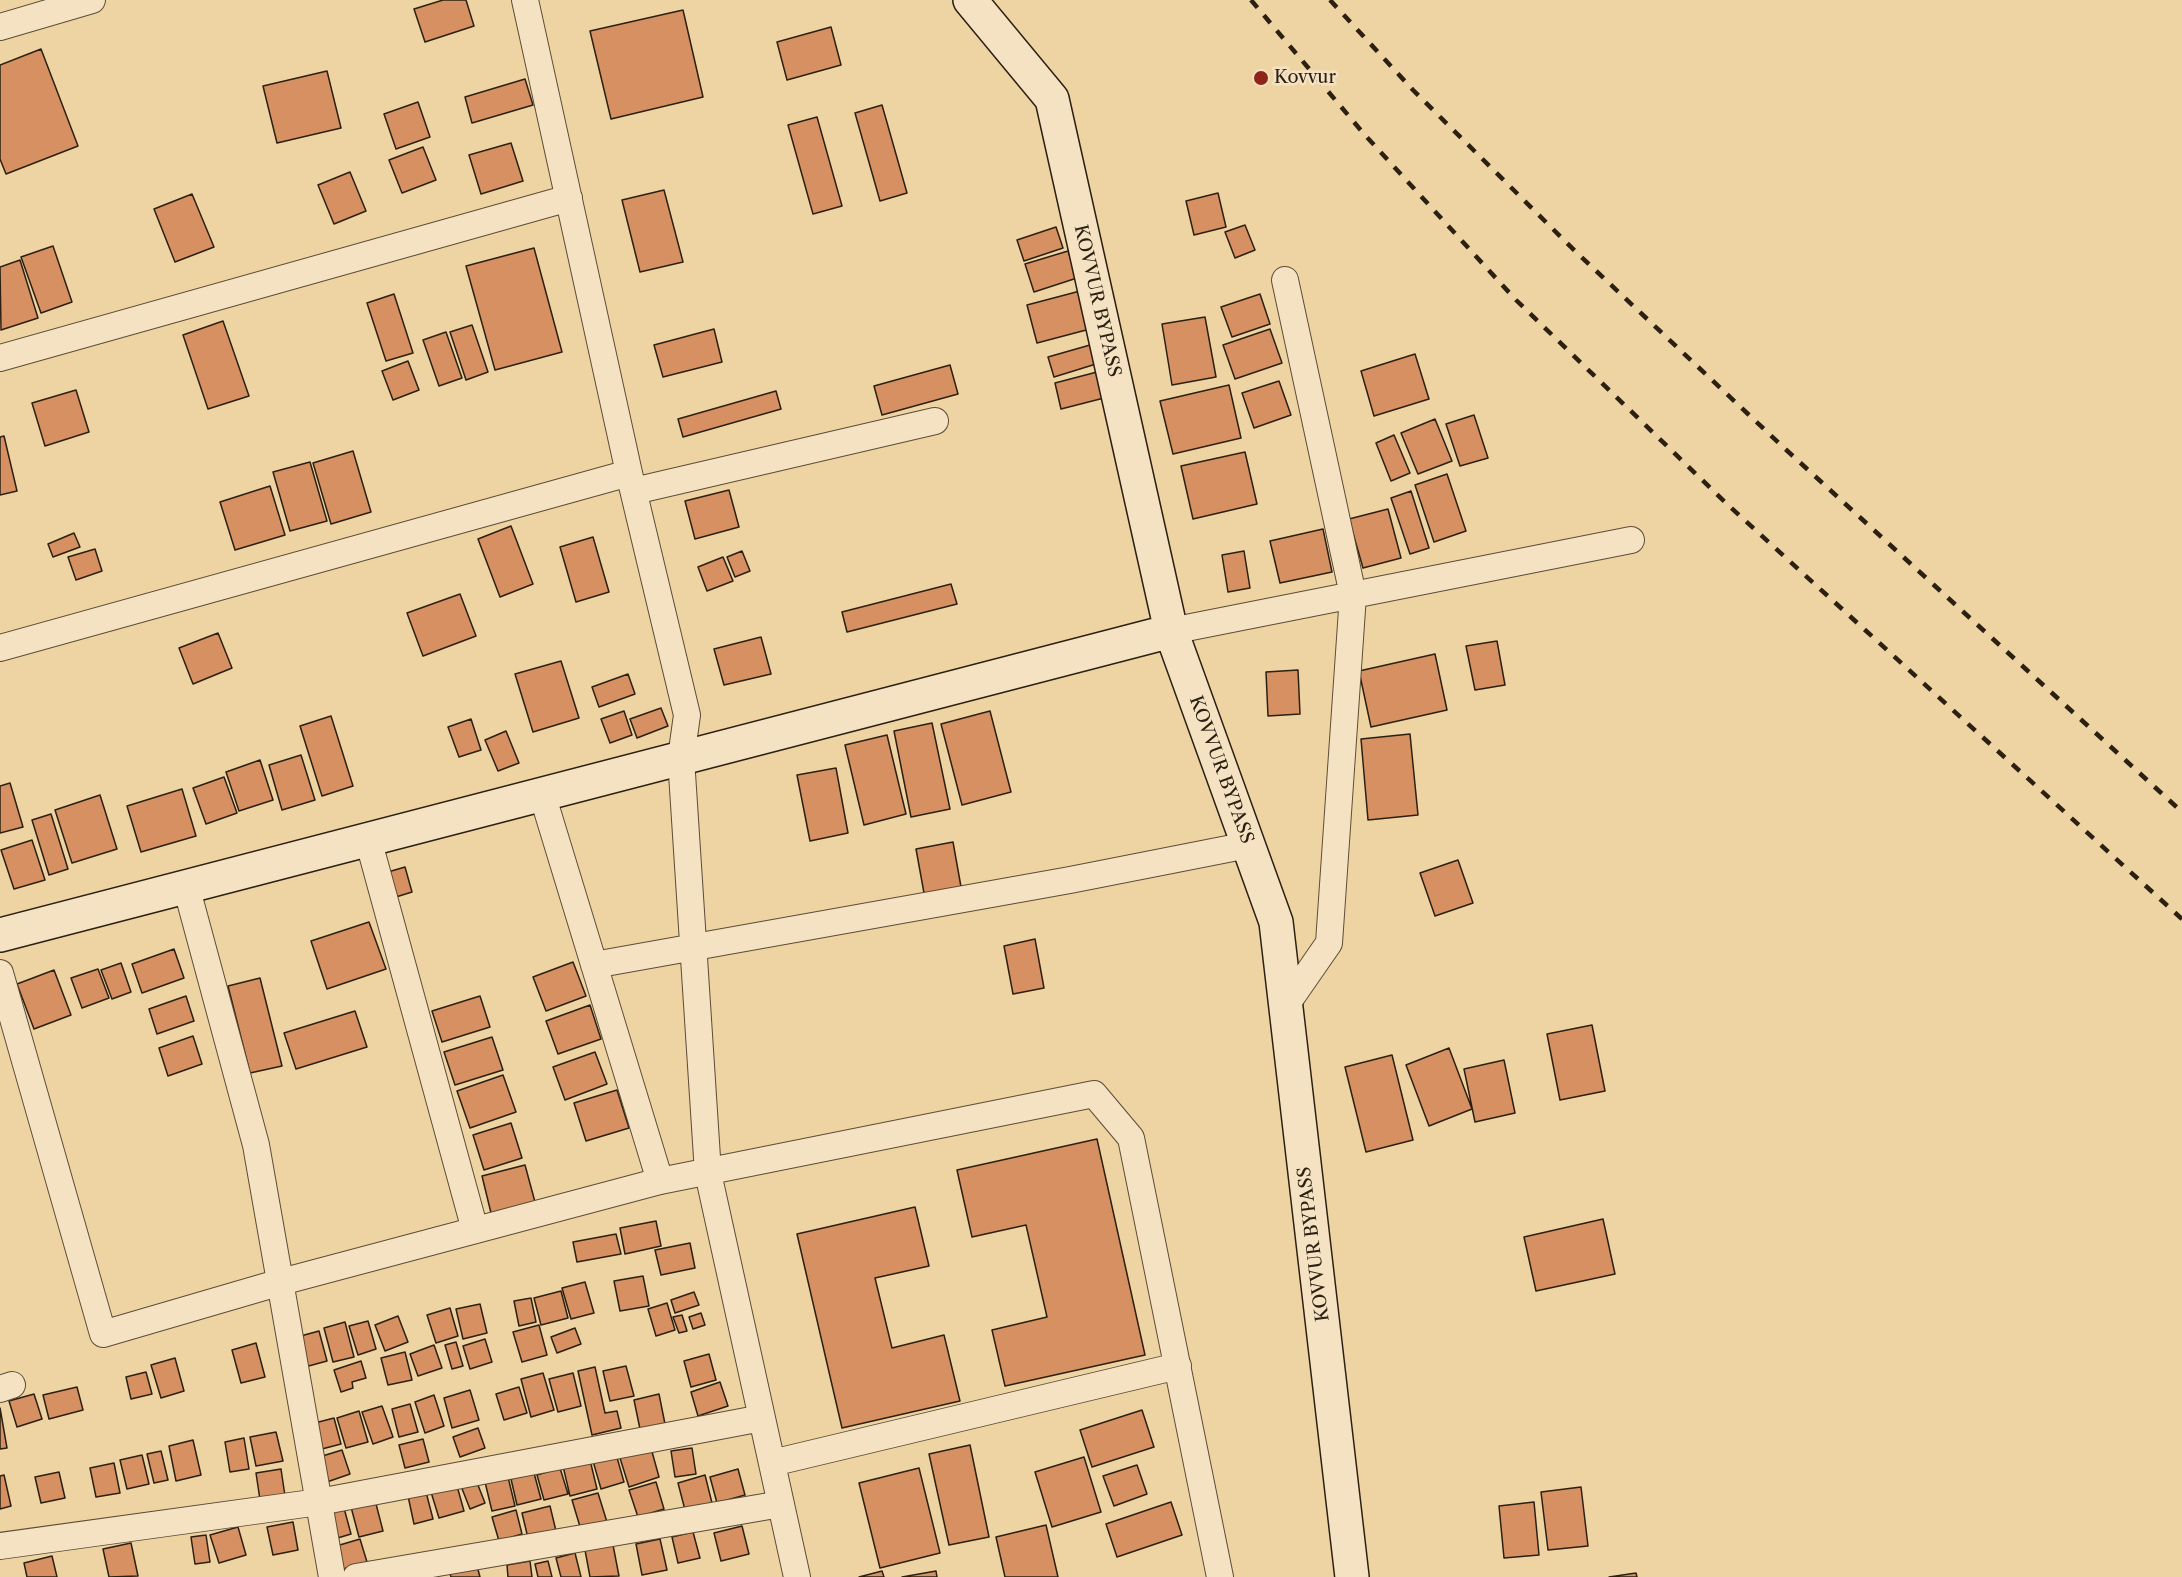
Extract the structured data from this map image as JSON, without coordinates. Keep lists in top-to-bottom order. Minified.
{"streets":{"street":["KOVVUR BYPASS"]},"places":["Kovvur"]}
